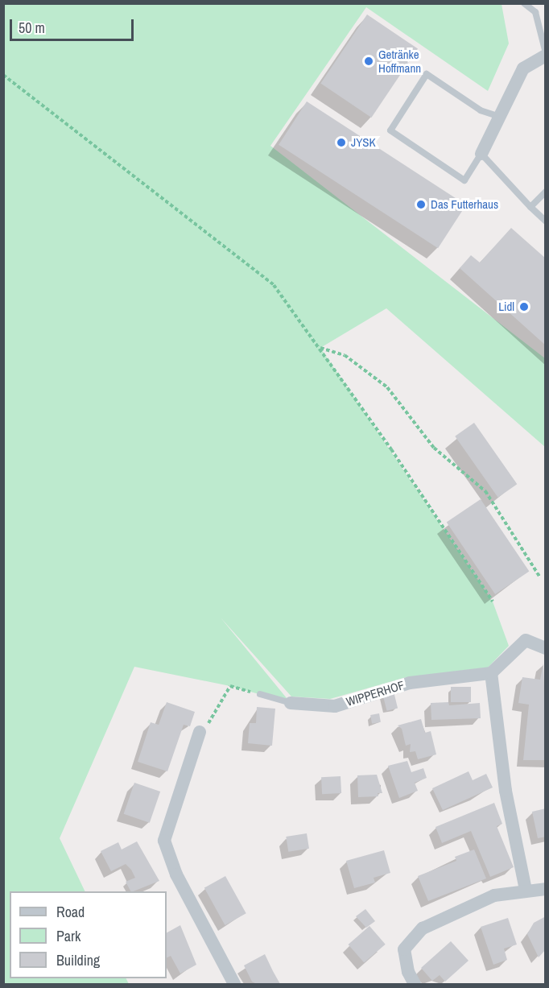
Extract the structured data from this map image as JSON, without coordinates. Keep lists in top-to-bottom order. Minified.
{"streets":{"street":["WIPPERHOF"]},"places":["Getränke Hoffmann","JYSK","Das Futterhaus","Lidl"],"legend":["Road","Park","Building"],"scale_bar":"50 m"}
